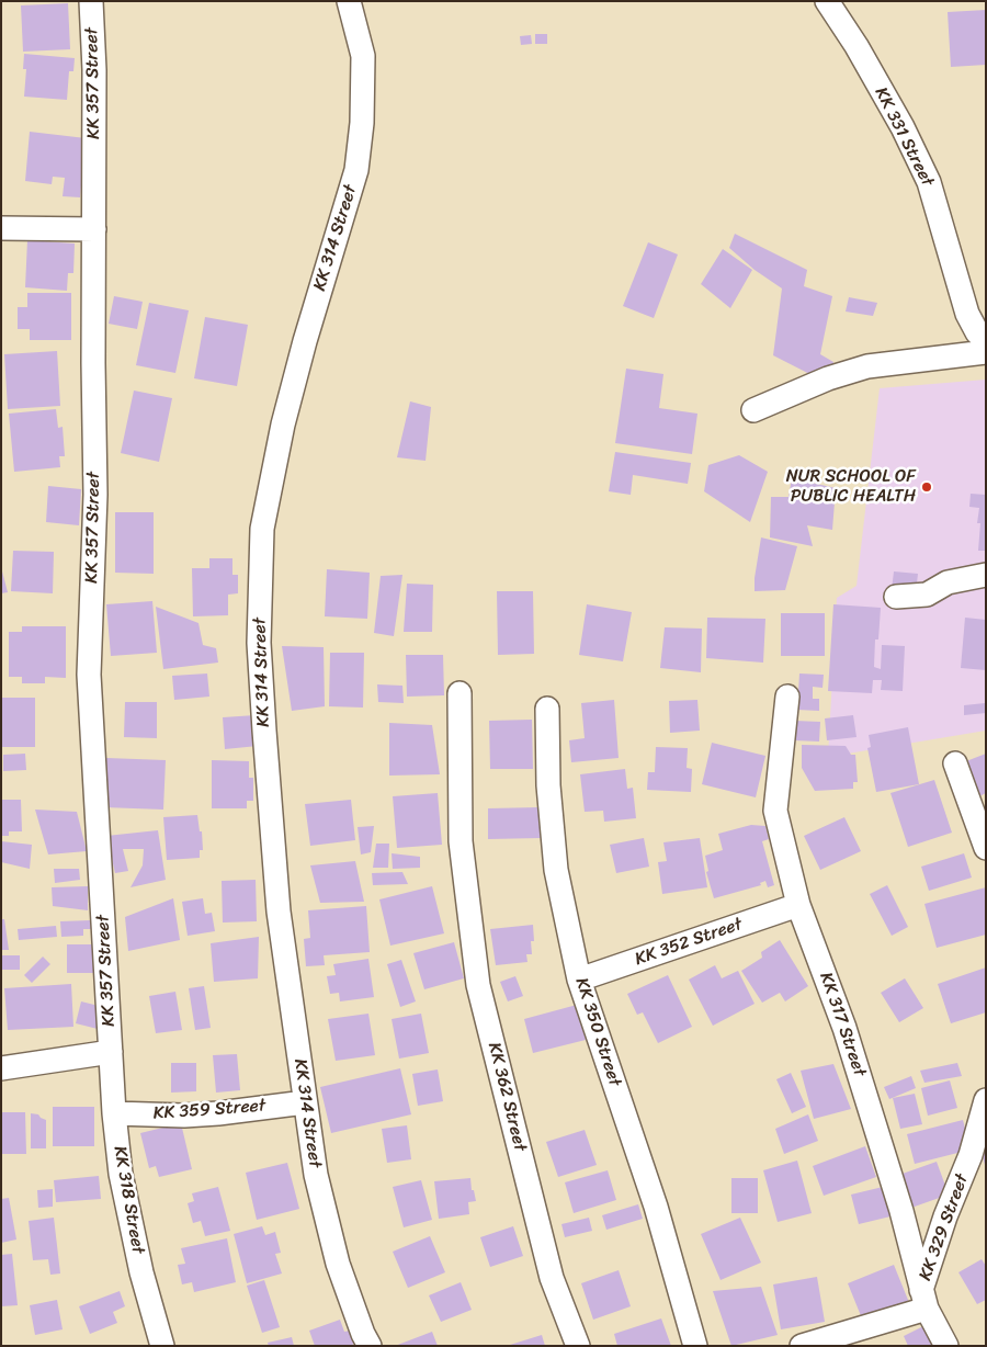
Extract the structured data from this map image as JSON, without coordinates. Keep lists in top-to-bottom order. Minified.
{"streets":{"street":["KK 357 Street","KK 331 Street","KK 314 Street","KK 352 Street","KK 317 Street","KK 350 Street","KK 362 Street","KK 359 Street","KK 318 Street","KK 329 Street"]},"crossings":[["KK 357 Street","KK 318 Street"],["KK 314 Street","KK 359 Street"],["KK 352 Street","KK 317 Street"],["KK 352 Street","KK 350 Street"],["KK 317 Street","KK 329 Street"],["KK 359 Street","KK 318 Street"]],"places":["NUR SCHOOL OF PUBLIC HEALTH"]}
